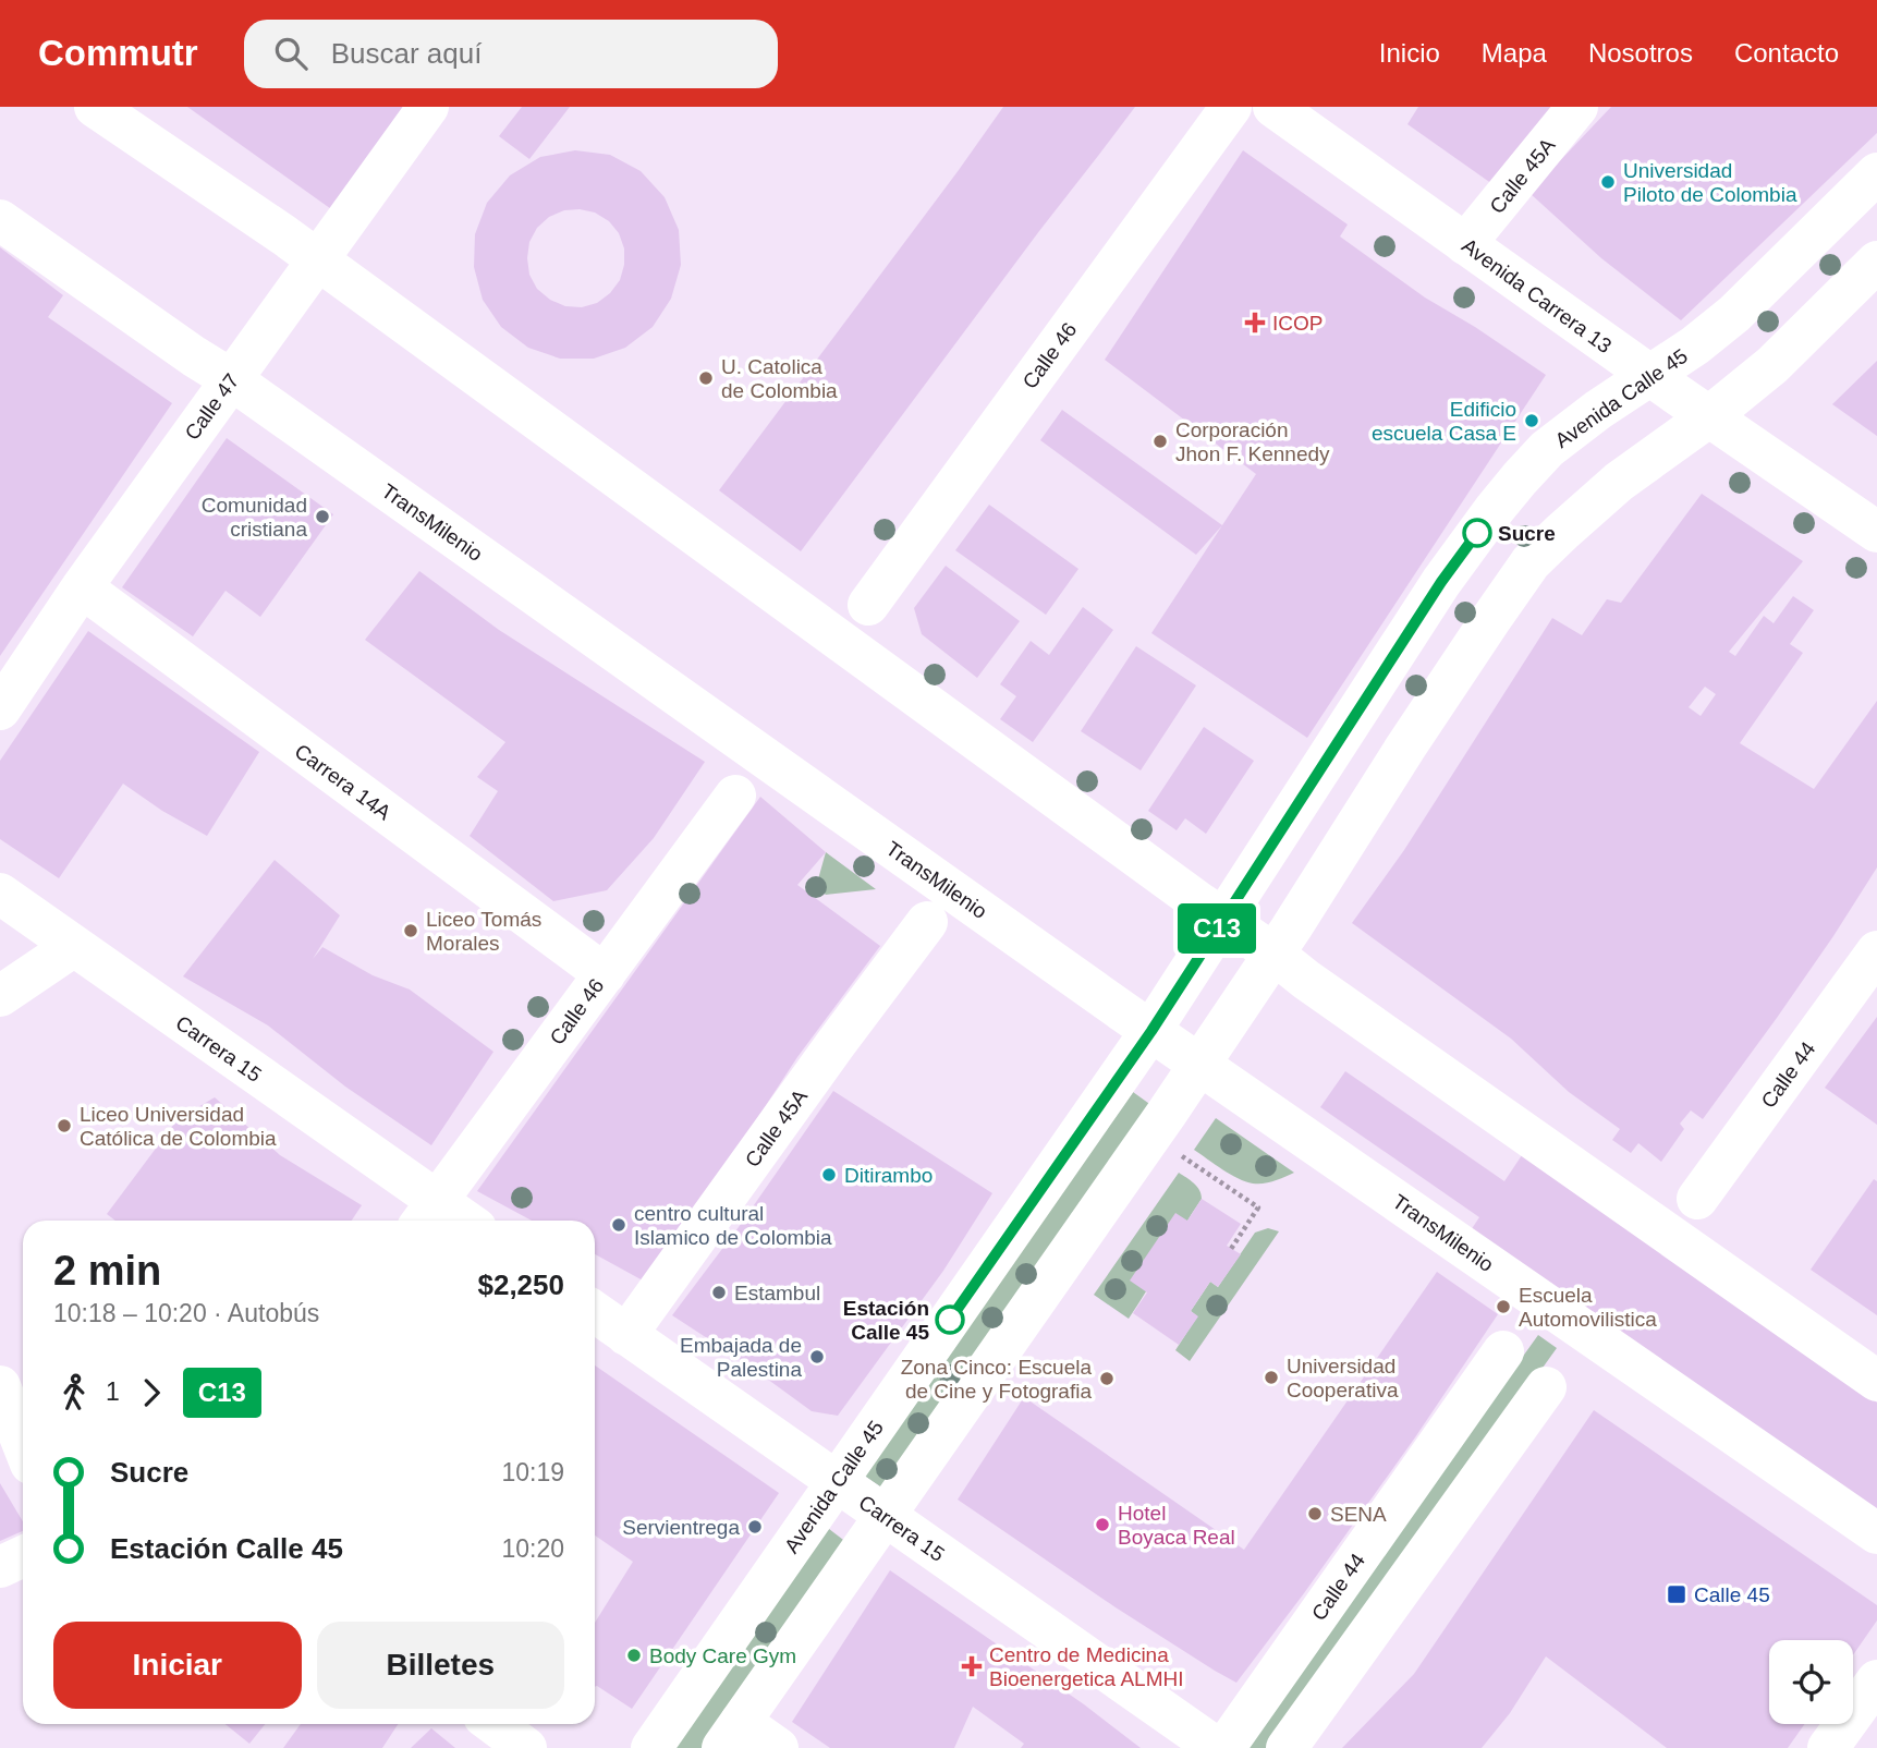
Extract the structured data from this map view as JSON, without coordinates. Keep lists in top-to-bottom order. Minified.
{"streets":{"street":["Calle 45A","Avenida Carrera 13","Calle 46","Avenida Calle 45","Calle 47","TransMilenio","Carrera 14A","Carrera 15","Calle 44"]},"crossings":[["Calle 45A","Avenida Carrera 13"],["Calle 45A","Carrera 15"],["Avenida Carrera 13","Avenida Calle 45"],["Calle 46","Carrera 14A"],["Calle 46","Carrera 15"],["Avenida Calle 45","TransMilenio"],["Avenida Calle 45","Carrera 15"],["Calle 47","TransMilenio"],["Calle 47","Carrera 14A"]],"places":{"other":["Universidad Piloto de Colombia","U. Catolica de Colombia","Edificio escuela Casa E","Corporación Jhon F. Kennedy","Comunidad cristiana","Sucre","Liceo Tomás Morales","Liceo Universidad Católica de Colombia","Ditirambo","centro cultural Islamico de Colombia","Estambul","Escuela Automovilistica","Estación Calle 45","Embajada de Palestina","Universidad Cooperativa","Zona Cinco: Escuela de Cine y Fotografia","SENA","Hotel Boyaca Real","Servientrega","Body Care Gym"],"health":["ICOP","Centro de Medicina Bioenergetica ALMHI"],"transit":["Calle 45"]},"lines":["bus line C13"],"page":{"header":"Commutr","search":"Buscar aquí","nav":["Inicio","Mapa","Nosotros","Contacto"],"on_map":"C13","heading":["2 min","10:18 – 10:20 · Autobús","$2,250"],"legs":["1","C13"],"list":[{"name":"Sucre","value":"10:19"},{"name":"Estación Calle 45","value":"10:20"}],"buttons":["Iniciar","Billetes"]}}
